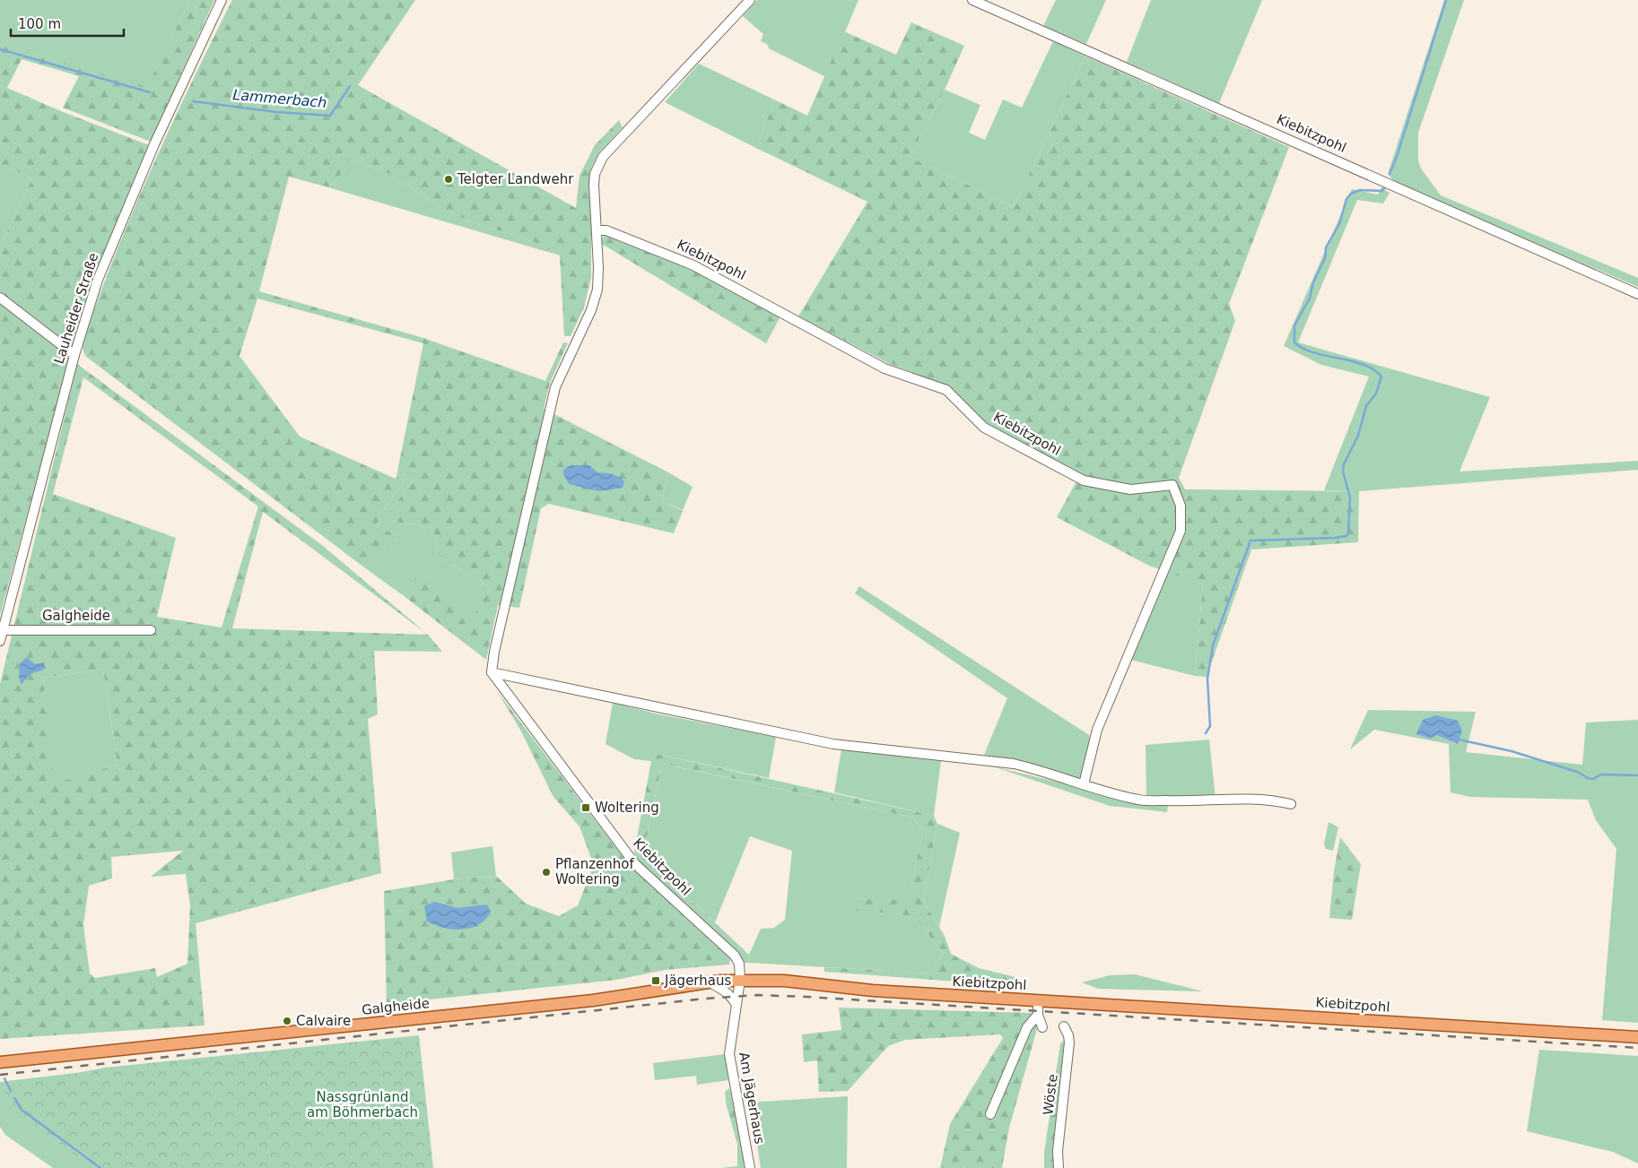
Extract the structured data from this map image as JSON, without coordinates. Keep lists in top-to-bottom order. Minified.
{"streets":{"main road":["Kiebitzpohl","Galgheide"],"street":["Lauheider Straße","Wöste","Am Jägerhaus"]},"crossings":[["Kiebitzpohl","Galgheide"],["Kiebitzpohl","Am Jägerhaus"],["Lauheider Straße","Galgheide"],["Galgheide","Am Jägerhaus"]],"water":["Lammerbach"],"parks":["Nassgrünland am Böhmerbach"],"places":{"other":["Telgter Landwehr","Pflanzenhof Woltering","Calvaire"],"transit":["Woltering","Jägerhaus"]},"scale_bar":"100 m"}
